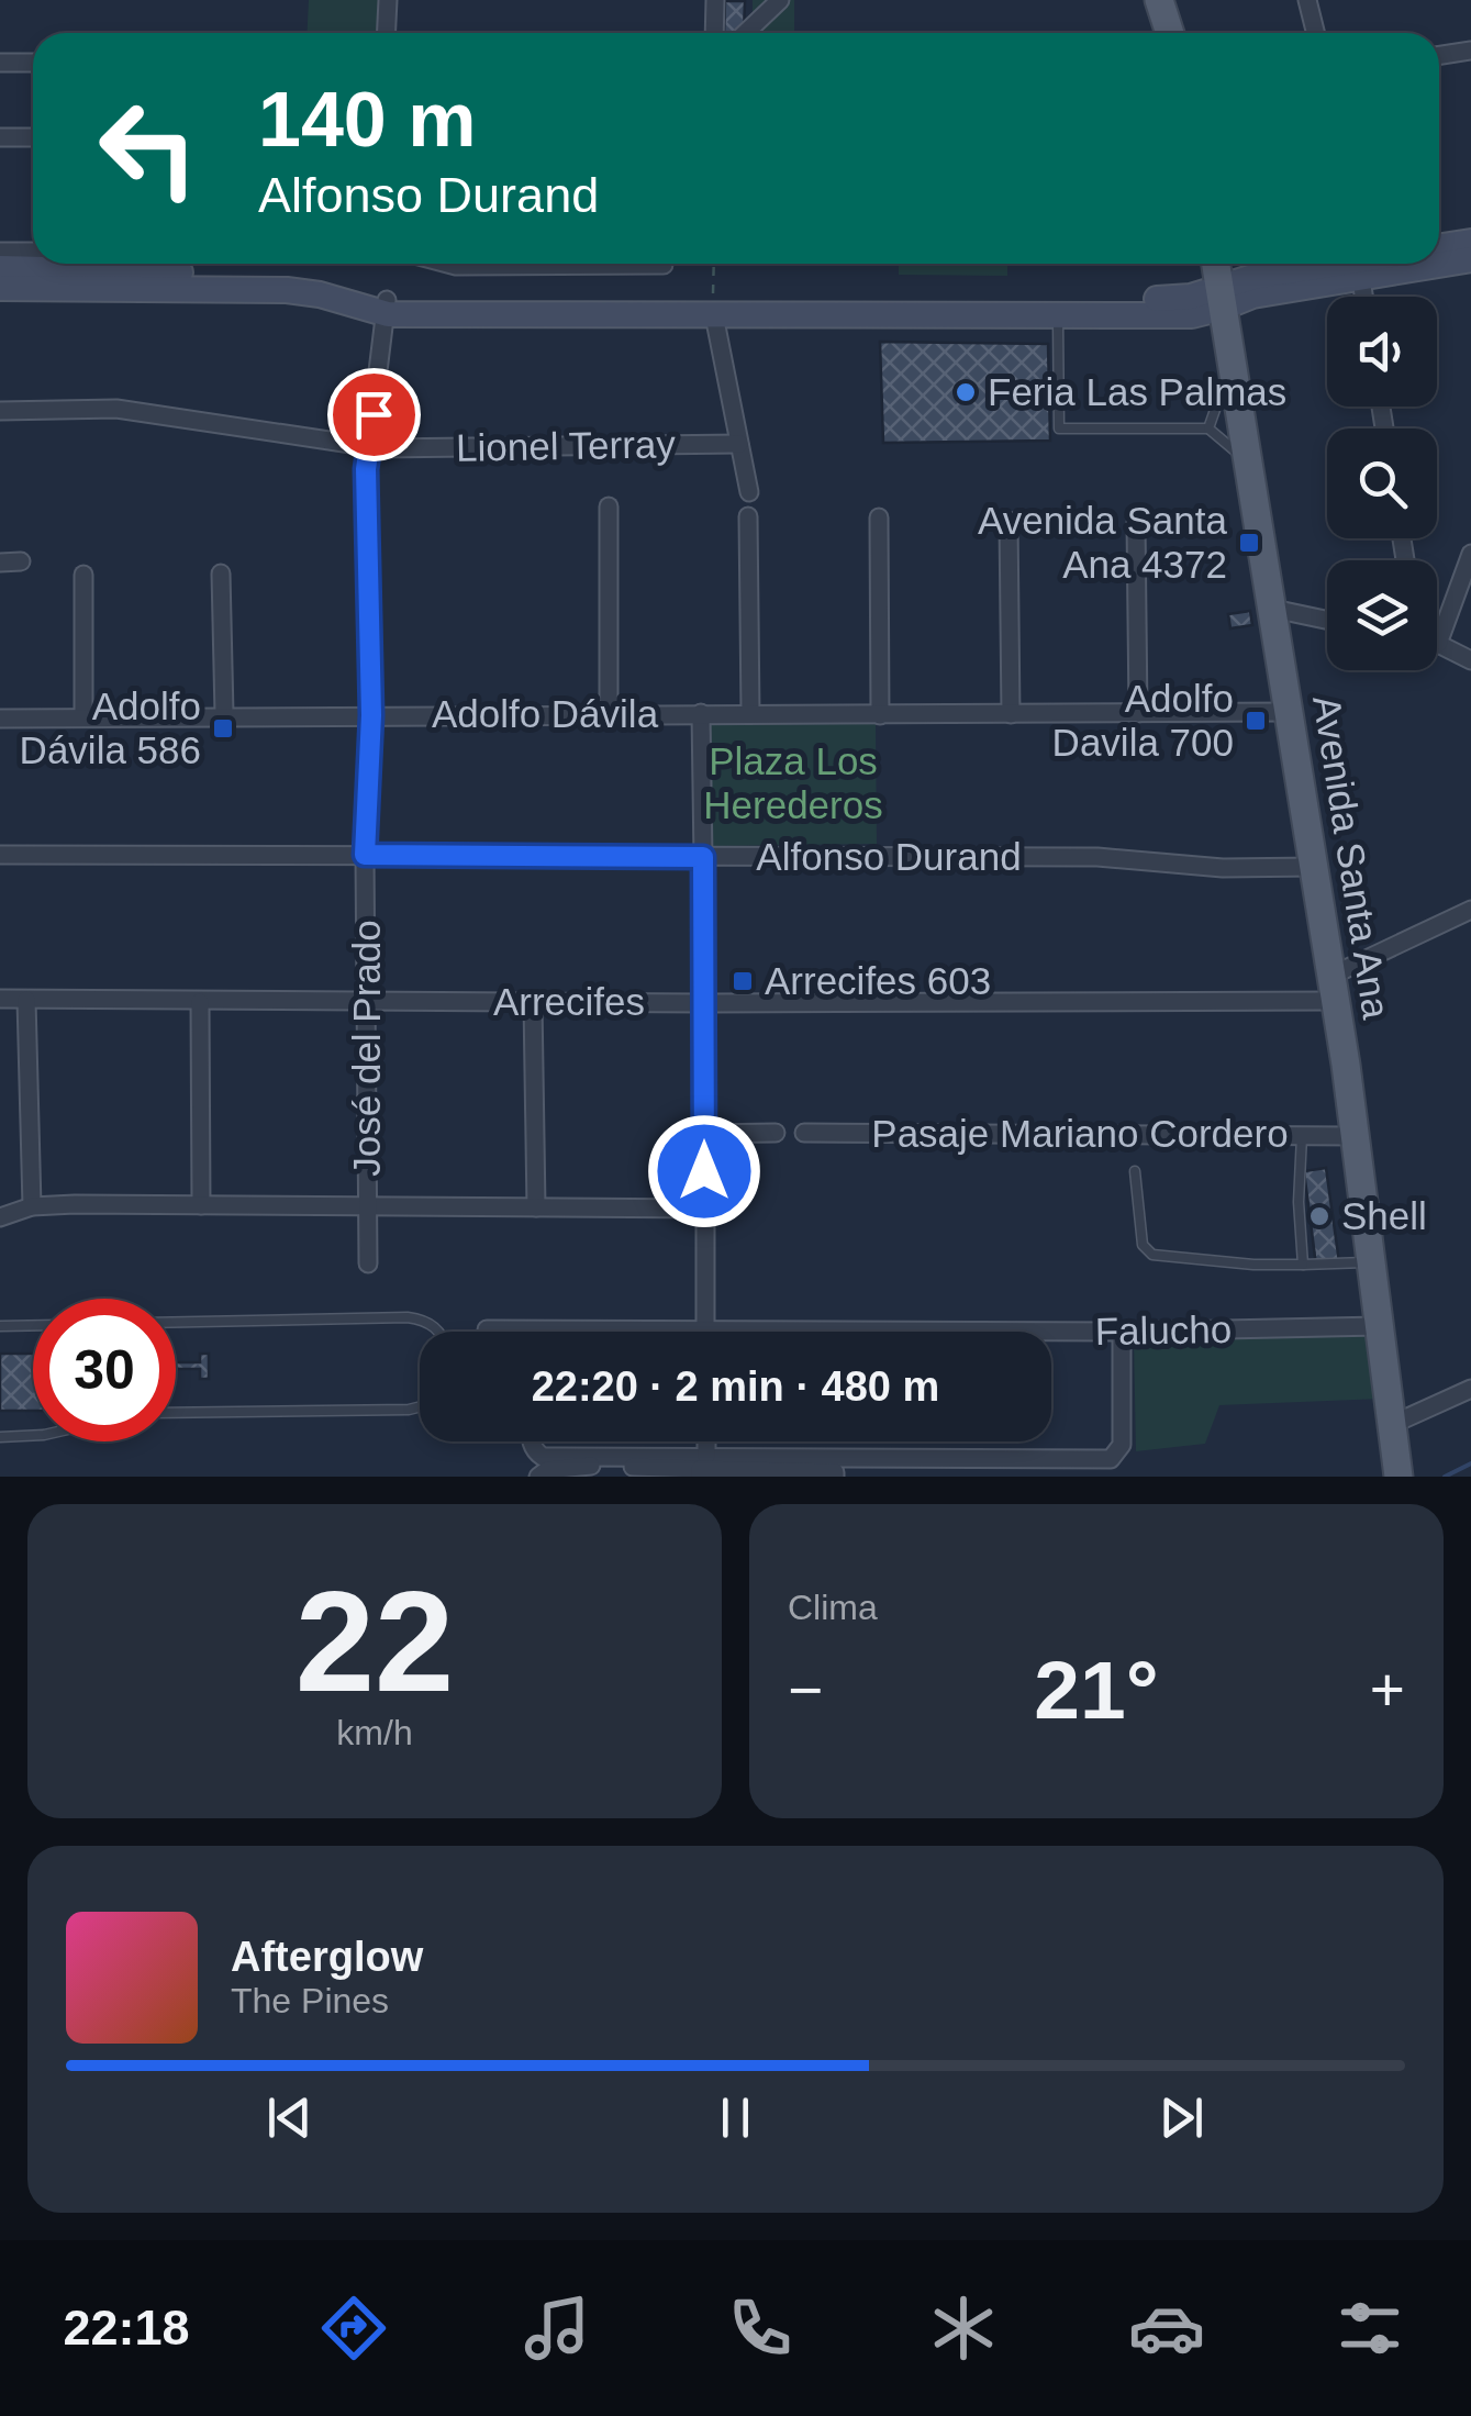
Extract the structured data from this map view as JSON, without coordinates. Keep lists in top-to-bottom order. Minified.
{"streets":{"main road":["Avenida Santa Ana"],"street":["Lionel Terray","Adolfo Dávila","Alfonso Durand","Arrecifes","José del Prado","Pasaje Mariano Cordero","Falucho"]},"crossings":[["Lionel Terray","José del Prado"],["Adolfo Dávila","Avenida Santa Ana"],["Adolfo Dávila","José del Prado"],["Alfonso Durand","Avenida Santa Ana"],["Alfonso Durand","José del Prado"],["Avenida Santa Ana","Arrecifes"],["Avenida Santa Ana","Pasaje Mariano Cordero"],["Avenida Santa Ana","Falucho"],["Arrecifes","José del Prado"]],"parks":["Plaza Los Herederos"],"places":{"other":["Feria Las Palmas","Shell"],"transit":["Avenida Santa Ana 4372","Adolfo Davila 700","Adolfo Dávila 586","Arrecifes 603"]},"page":{"turn":["140 m","Alfonso Durand"],"limit":"30","trip":"22:20 · 2 min · 480 m","tile":[["22","km/h"],"Clima"],"heat":["−","21°","+"],"song":["Afterglow","The Pines"],"tabs":"22:18"}}
